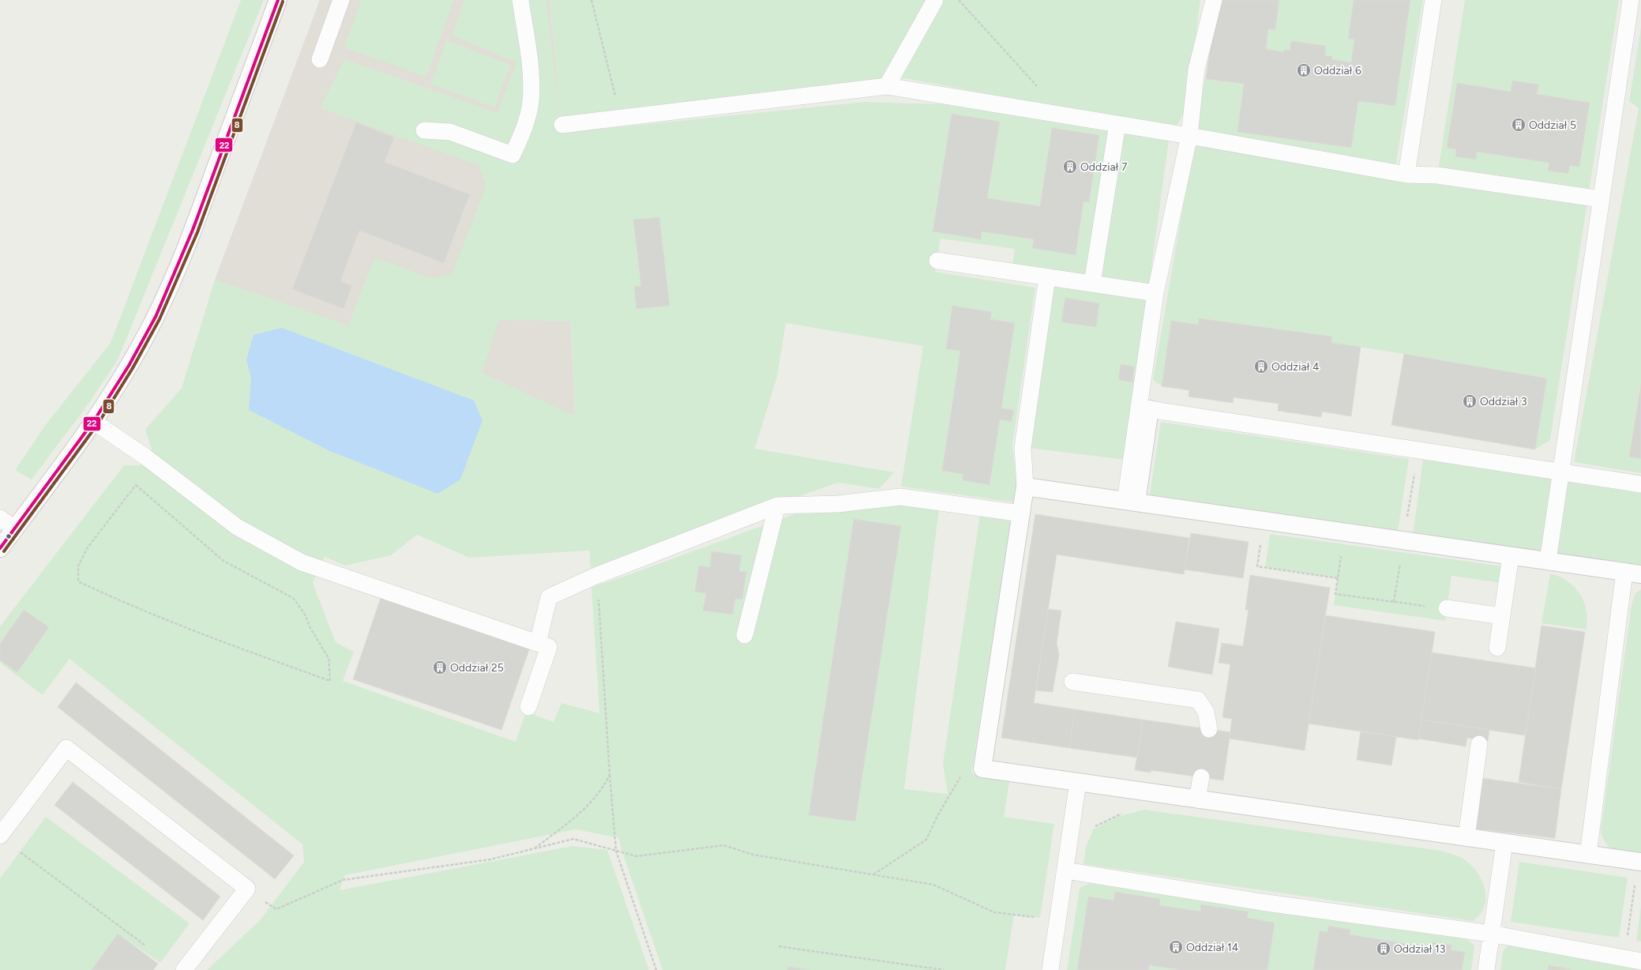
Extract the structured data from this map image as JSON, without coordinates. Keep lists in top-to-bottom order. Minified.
{"places":{"building":["Oddział 6","Oddział 5","Oddział 7","Oddział 4","Oddział 3","Oddział 25","Oddział 14","Oddział 13"]},"lines":["transit line 22","transit line 8"]}
